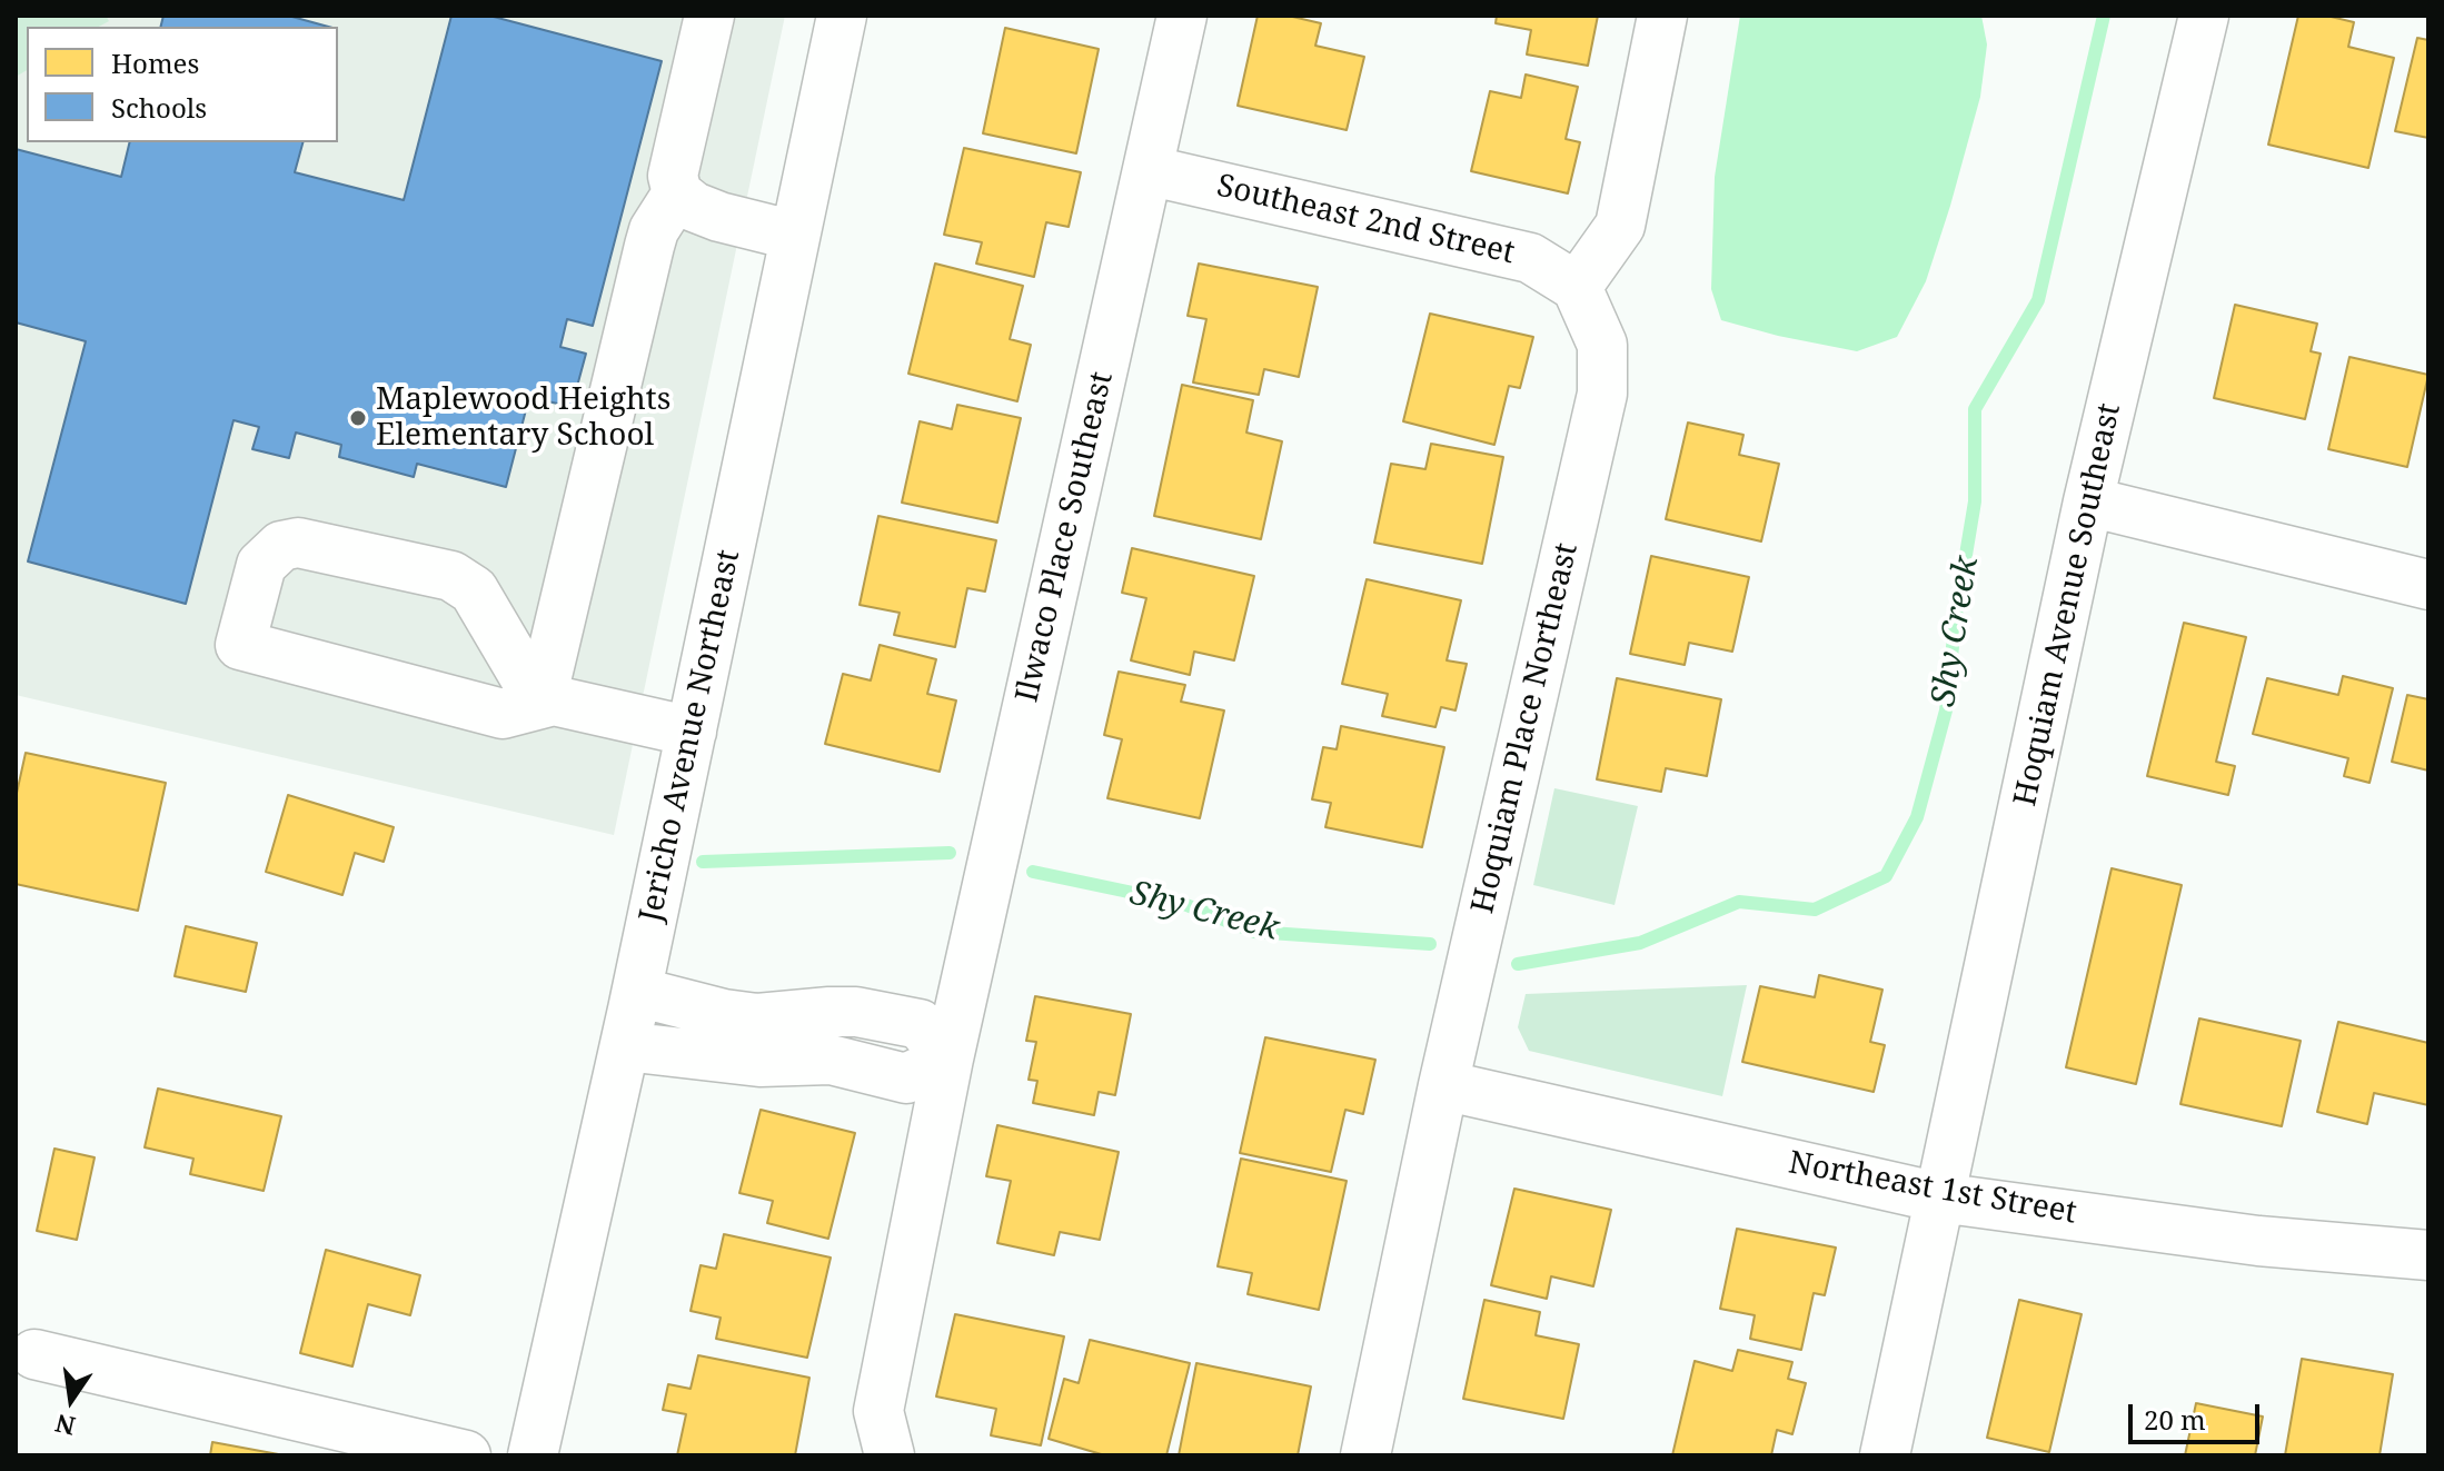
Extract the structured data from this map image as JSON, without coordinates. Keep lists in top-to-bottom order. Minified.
{"streets":{"street":["Southeast 2nd Street","Ilwaco Place Southeast","Hoquiam Avenue Southeast","Hoquiam Place Northeast","Jericho Avenue Northeast","Northeast 1st Street"]},"crossings":[["Southeast 2nd Street","Ilwaco Place Southeast"],["Southeast 2nd Street","Hoquiam Place Northeast"],["Hoquiam Avenue Southeast","Northeast 1st Street"],["Hoquiam Place Northeast","Northeast 1st Street"]],"water":["Shy Creek"],"places":["Maplewood Heights Elementary School"],"legend":["Homes","Schools"],"scale_bar":"20 m","north":"bottom"}
